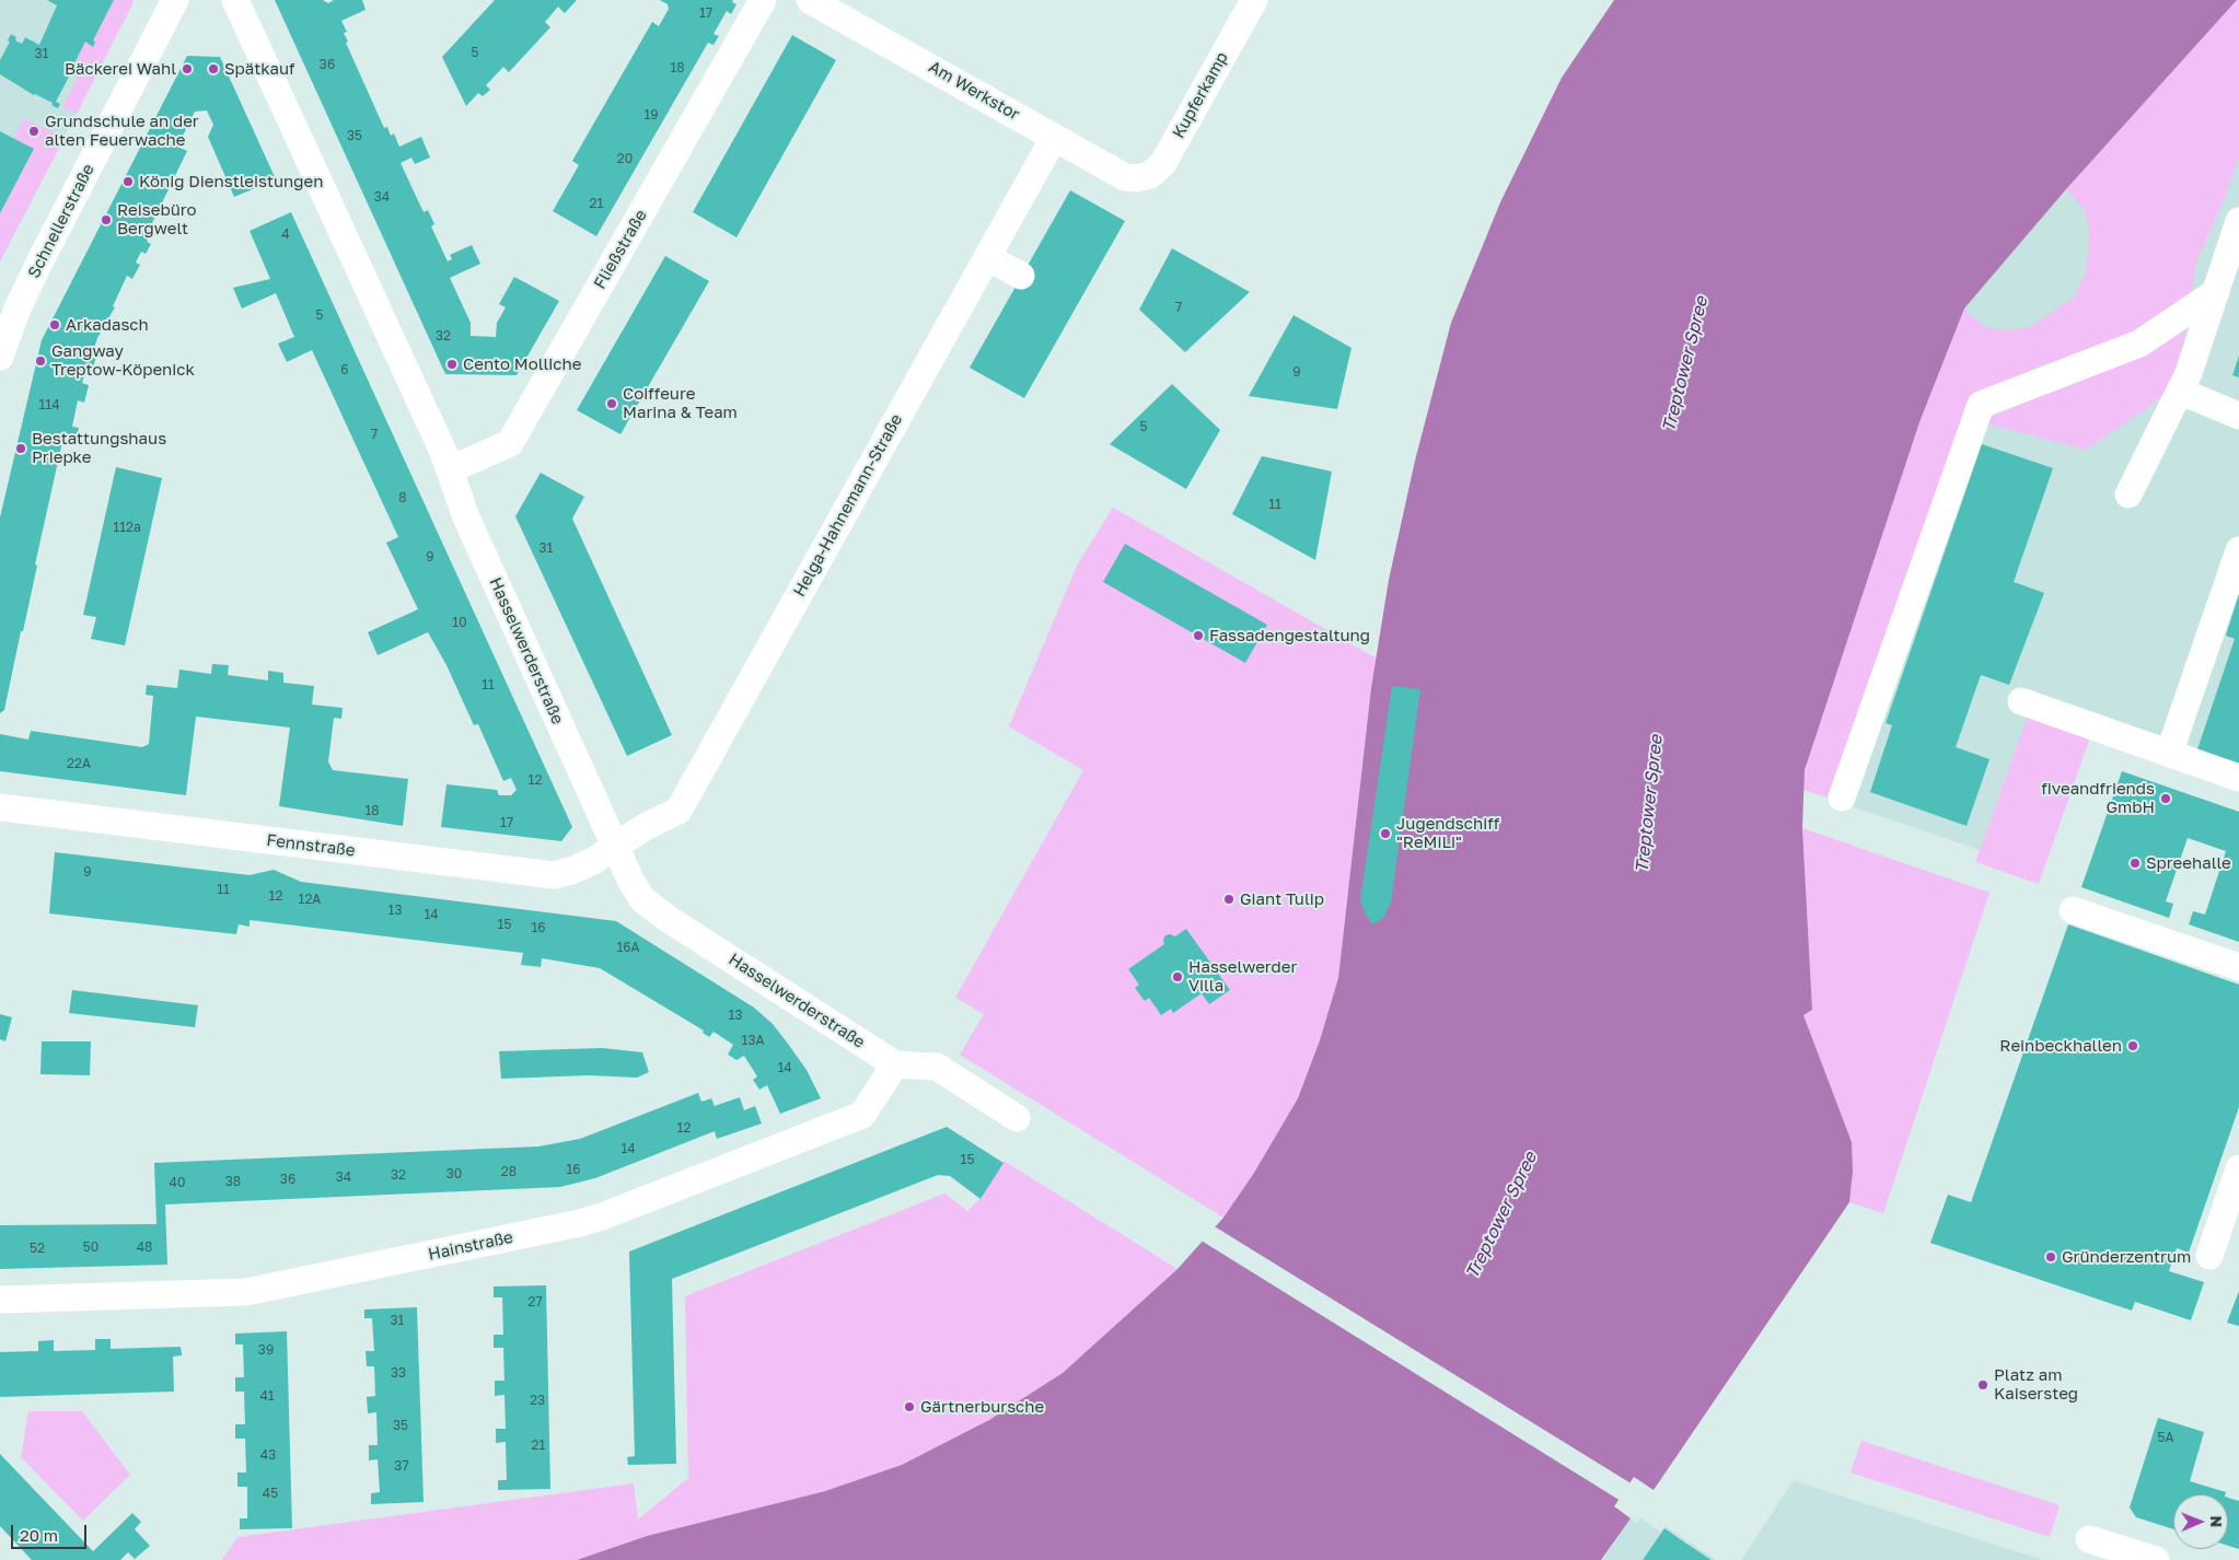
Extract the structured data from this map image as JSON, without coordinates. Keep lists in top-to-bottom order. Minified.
{"streets":{"street":["Am Werkstor","Kupferkamp","Schnellerstraße","Fließstraße","Helga-Hahnemann-Straße","Hasselwerderstraße","Fennstraße","Hainstraße"]},"crossings":[["Am Werkstor","Kupferkamp"],["Am Werkstor","Helga-Hahnemann-Straße"],["Fließstraße","Hasselwerderstraße"],["Helga-Hahnemann-Straße","Hasselwerderstraße"],["Helga-Hahnemann-Straße","Fennstraße"],["Hasselwerderstraße","Fennstraße"],["Hasselwerderstraße","Hainstraße"]],"water":["Treptower Spree"],"places":["Bäckerei Wahl","Spätkauf","Grundschule an der alten Feuerwache","König Dienstleistungen","Reisebüro Bergwelt","Arkadasch","Gangway Treptow-Köpenick","Cento Molliche","Coiffeure Marina & Team","Bestattungshaus Priepke","Fassadengestaltung","fiveandfriends GmbH","Jugendschiff \"ReMiLi\"","Spreehalle","Giant Tulip","Hasselwerder Villa","Reinbeckhallen","Gründerzentrum","Platz am Kaisersteg","Gärtnerbursche"],"house_numbers":["17","5","31","36","18","19","35","20","34","21","4","7","5","32","6","9","114","5","7","8","11","112a","31","9","10","11","22A","12","18","17","9","11","12","12A","13","14","15","16","16A","13","13A","14","12","14","15","16","28","30","32","34","36","38","40","50","48","52","27","31","39","33","41","23","35","5A","21","43","37","45"],"scale_bar":"20 m","north":"right"}
